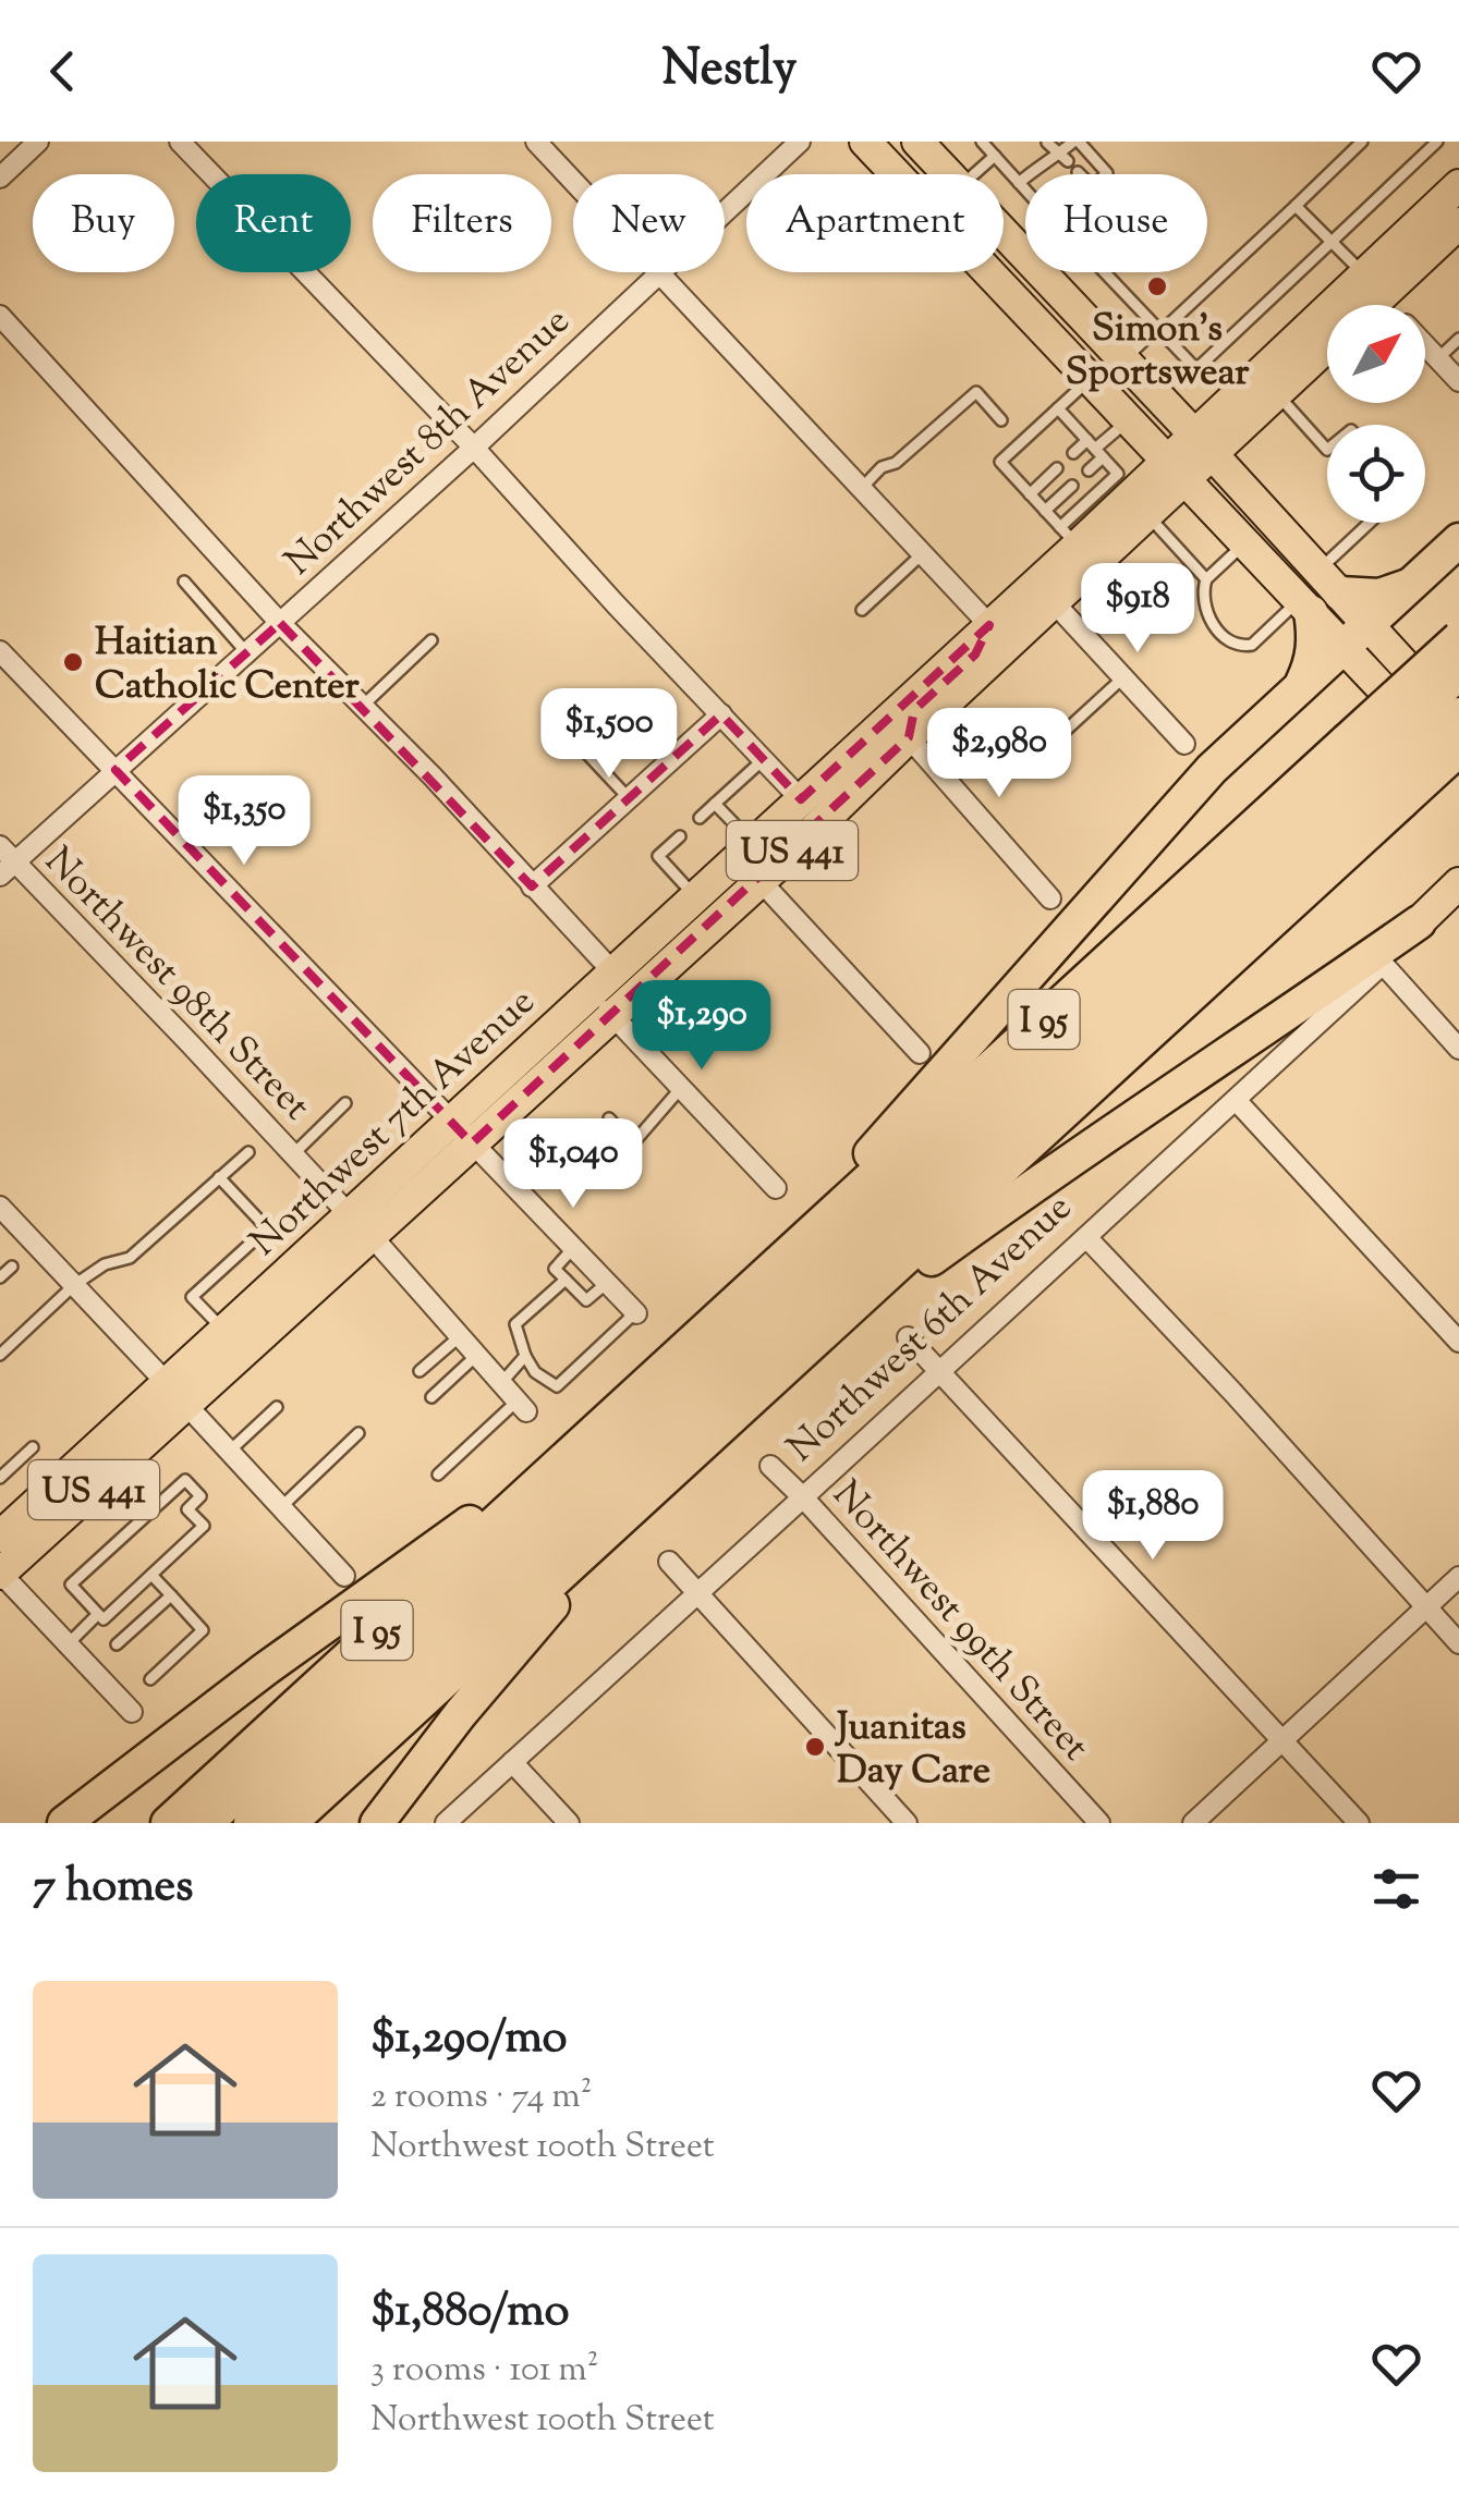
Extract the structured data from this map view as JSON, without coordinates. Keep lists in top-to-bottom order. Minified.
{"streets":{"highway":["I 95"],"main road":["US 441","Northwest 7th Avenue","Northwest 6th Avenue"],"street":["Northwest 8th Avenue","Northwest 98th Street","Northwest 99th Street"]},"crossings":[["Northwest 8th Avenue","Northwest 98th Street"],["US 441","Northwest 7th Avenue"],["Northwest 98th Street","Northwest 7th Avenue"],["Northwest 6th Avenue","Northwest 99th Street"]],"places":["Simon's Sportswear","Haitian Catholic Center","Juanitas Day Care"],"north":"top right","page":{"header":"Nestly","chip":["Buy","Rent","Filters","New","Apartment","House"],"price":["$918","$1,500","$2,980","$1,350","$1,290","$1,040","$1,880"],"heading":"7 homes","list":[{"name":"$1,290/mo","note":"2 rooms · 74 m² · Northwest 100th Street"},{"name":"$1,880/mo","note":"3 rooms · 101 m² · Northwest 100th Street"}]}}
